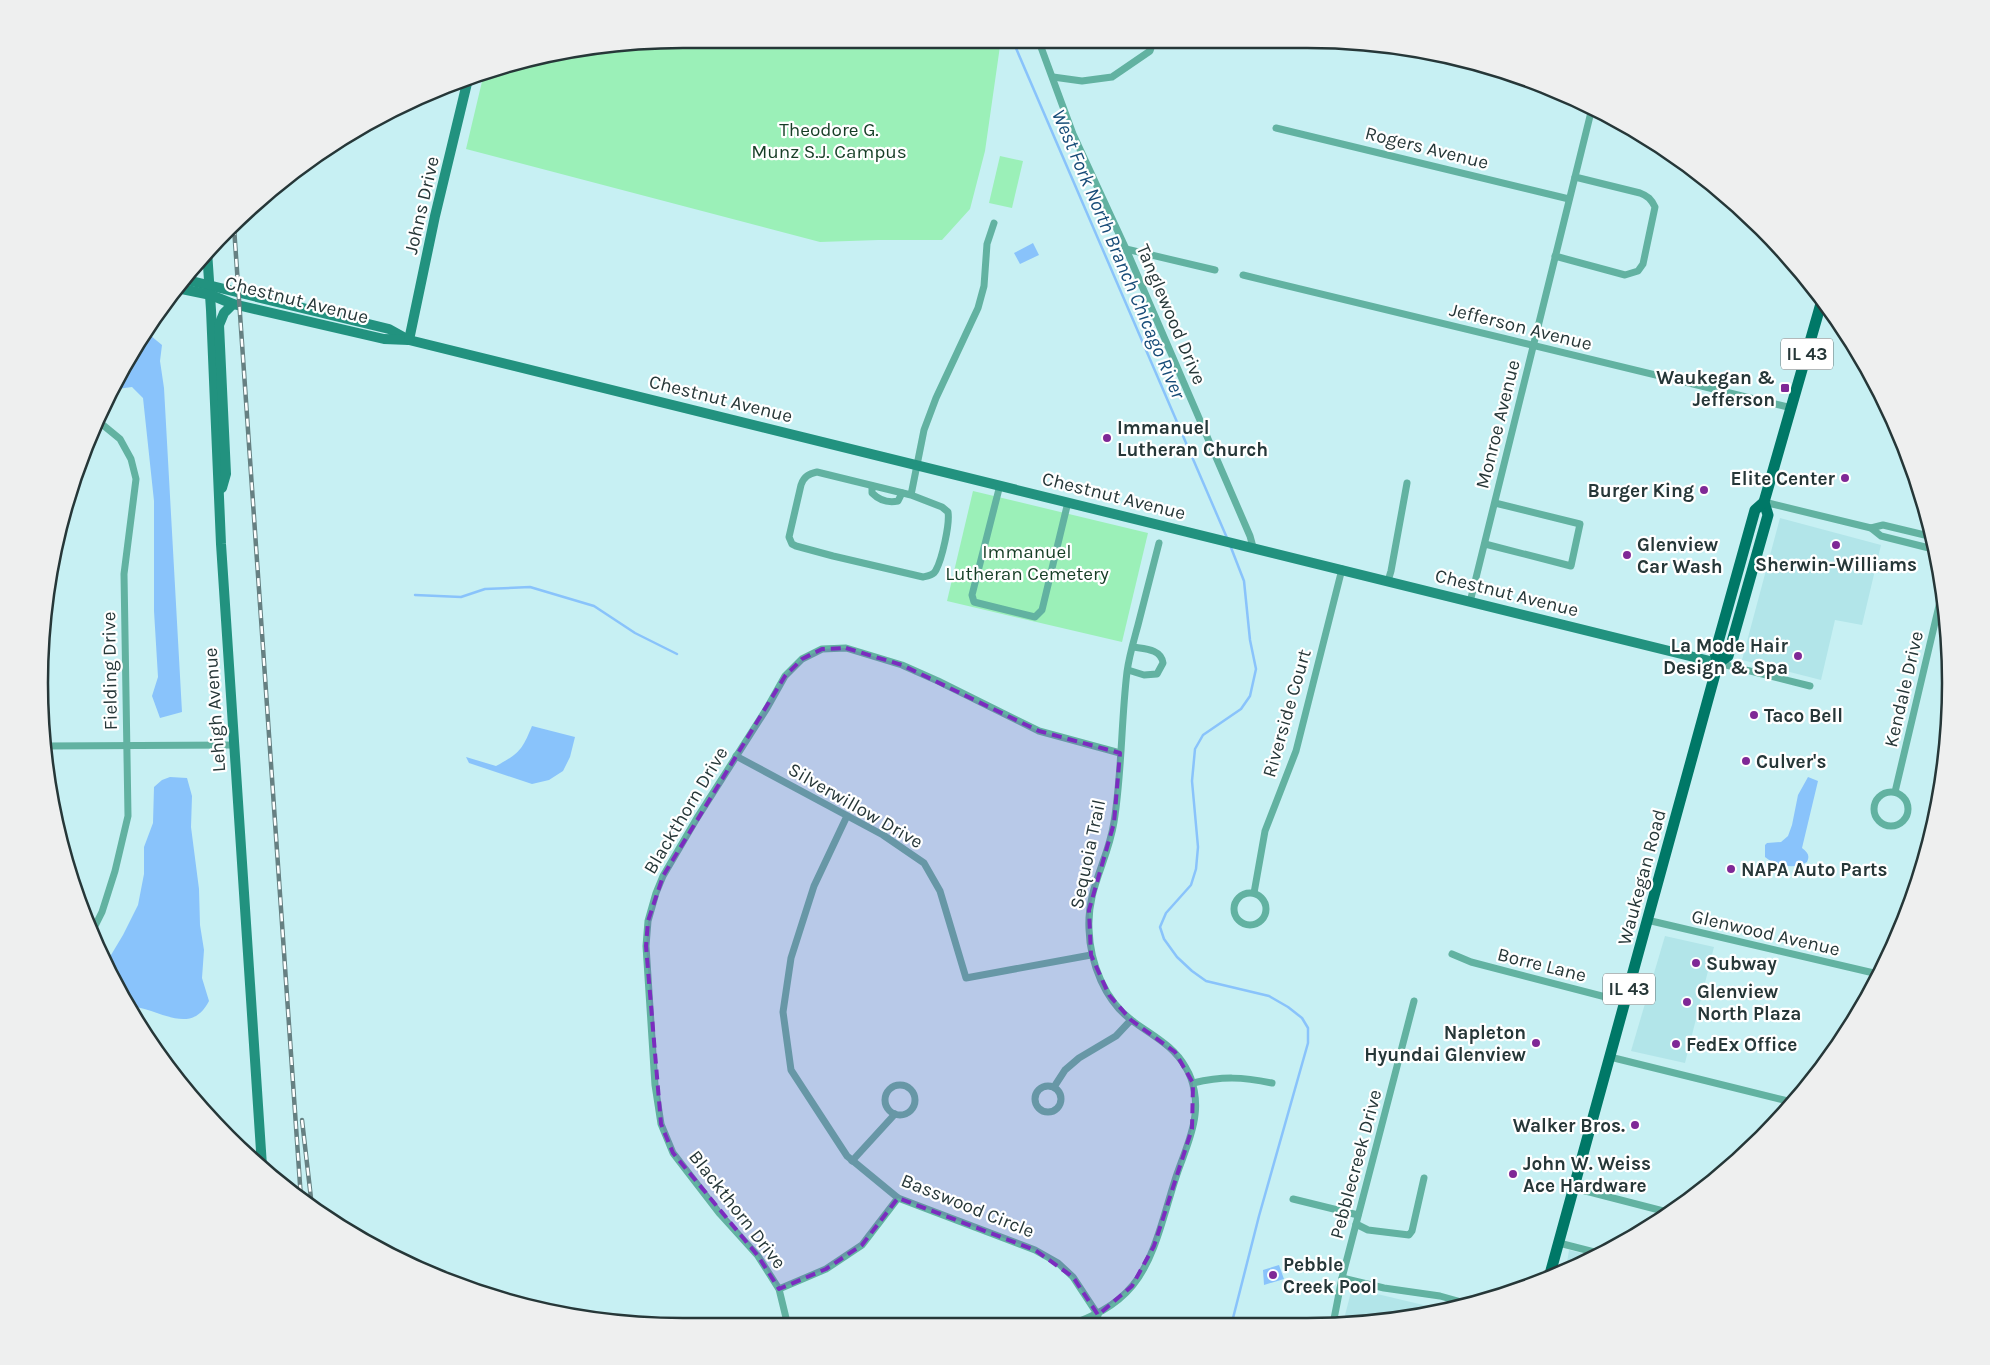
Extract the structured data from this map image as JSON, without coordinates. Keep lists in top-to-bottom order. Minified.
{"streets":{"main road":["IL 43","Waukegan Road"],"street":["Rogers Avenue","Johns Drive","Chestnut Avenue","Tanglewood Drive","Jefferson Avenue","Monroe Avenue","Fielding Drive","Kendale Drive","Lehigh Avenue","Riverside Court","Silverwillow Drive","Blackthorn Drive","Sequoia Trail","Glenwood Avenue","Borre Lane","Pebblecreek Drive","Basswood Circle"]},"crossings":[["Rogers Avenue","Monroe Avenue"],["Johns Drive","Chestnut Avenue"],["Chestnut Avenue","Tanglewood Drive"],["Chestnut Avenue","Monroe Avenue"],["Chestnut Avenue","Lehigh Avenue"],["Chestnut Avenue","Riverside Court"],["Chestnut Avenue","Waukegan Road"],["Jefferson Avenue","Monroe Avenue"],["Jefferson Avenue","Waukegan Road"],["Silverwillow Drive","Blackthorn Drive"],["Silverwillow Drive","Sequoia Trail"],["Silverwillow Drive","Basswood Circle"],["Blackthorn Drive","Sequoia Trail"],["Sequoia Trail","Basswood Circle"],["Waukegan Road","Glenwood Avenue"],["Waukegan Road","Borre Lane"]],"water":["West Fork North Branch Chicago River"],"parks":["Theodore G. Munz S.J. Campus","Immanuel Lutheran Cemetery"],"places":{"transit":["Waukegan & Jefferson"],"other":["Immanuel Lutheran Church","Elite Center","Burger King","Sherwin-Williams","Glenview Car Wash","La Mode Hair Design & Spa","Taco Bell","Culver's","NAPA Auto Parts","Subway","Glenview North Plaza","Napleton Hyundai Glenview","FedEx Office","Walker Bros.","John W. Weiss Ace Hardware","Pebble Creek Pool"]}}
